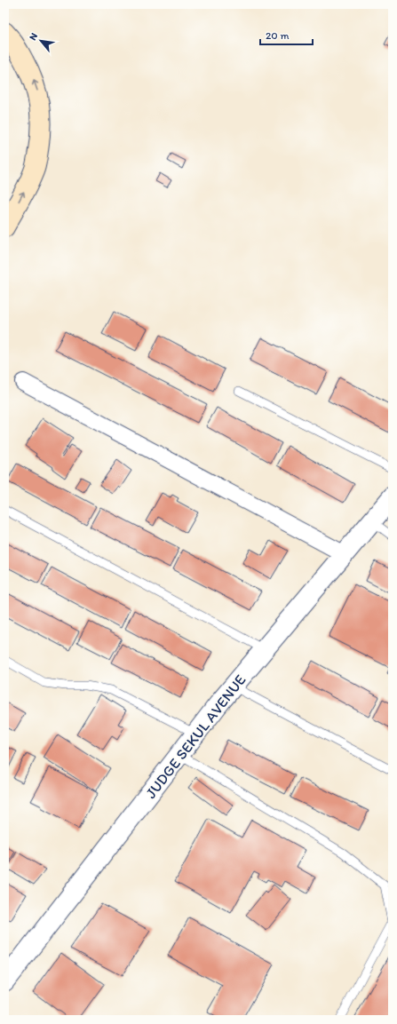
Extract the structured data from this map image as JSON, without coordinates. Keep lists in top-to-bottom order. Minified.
{"streets":{"street":["JUDGE SEKUL AVENUE"]},"scale_bar":"20 m","north":"top left"}
